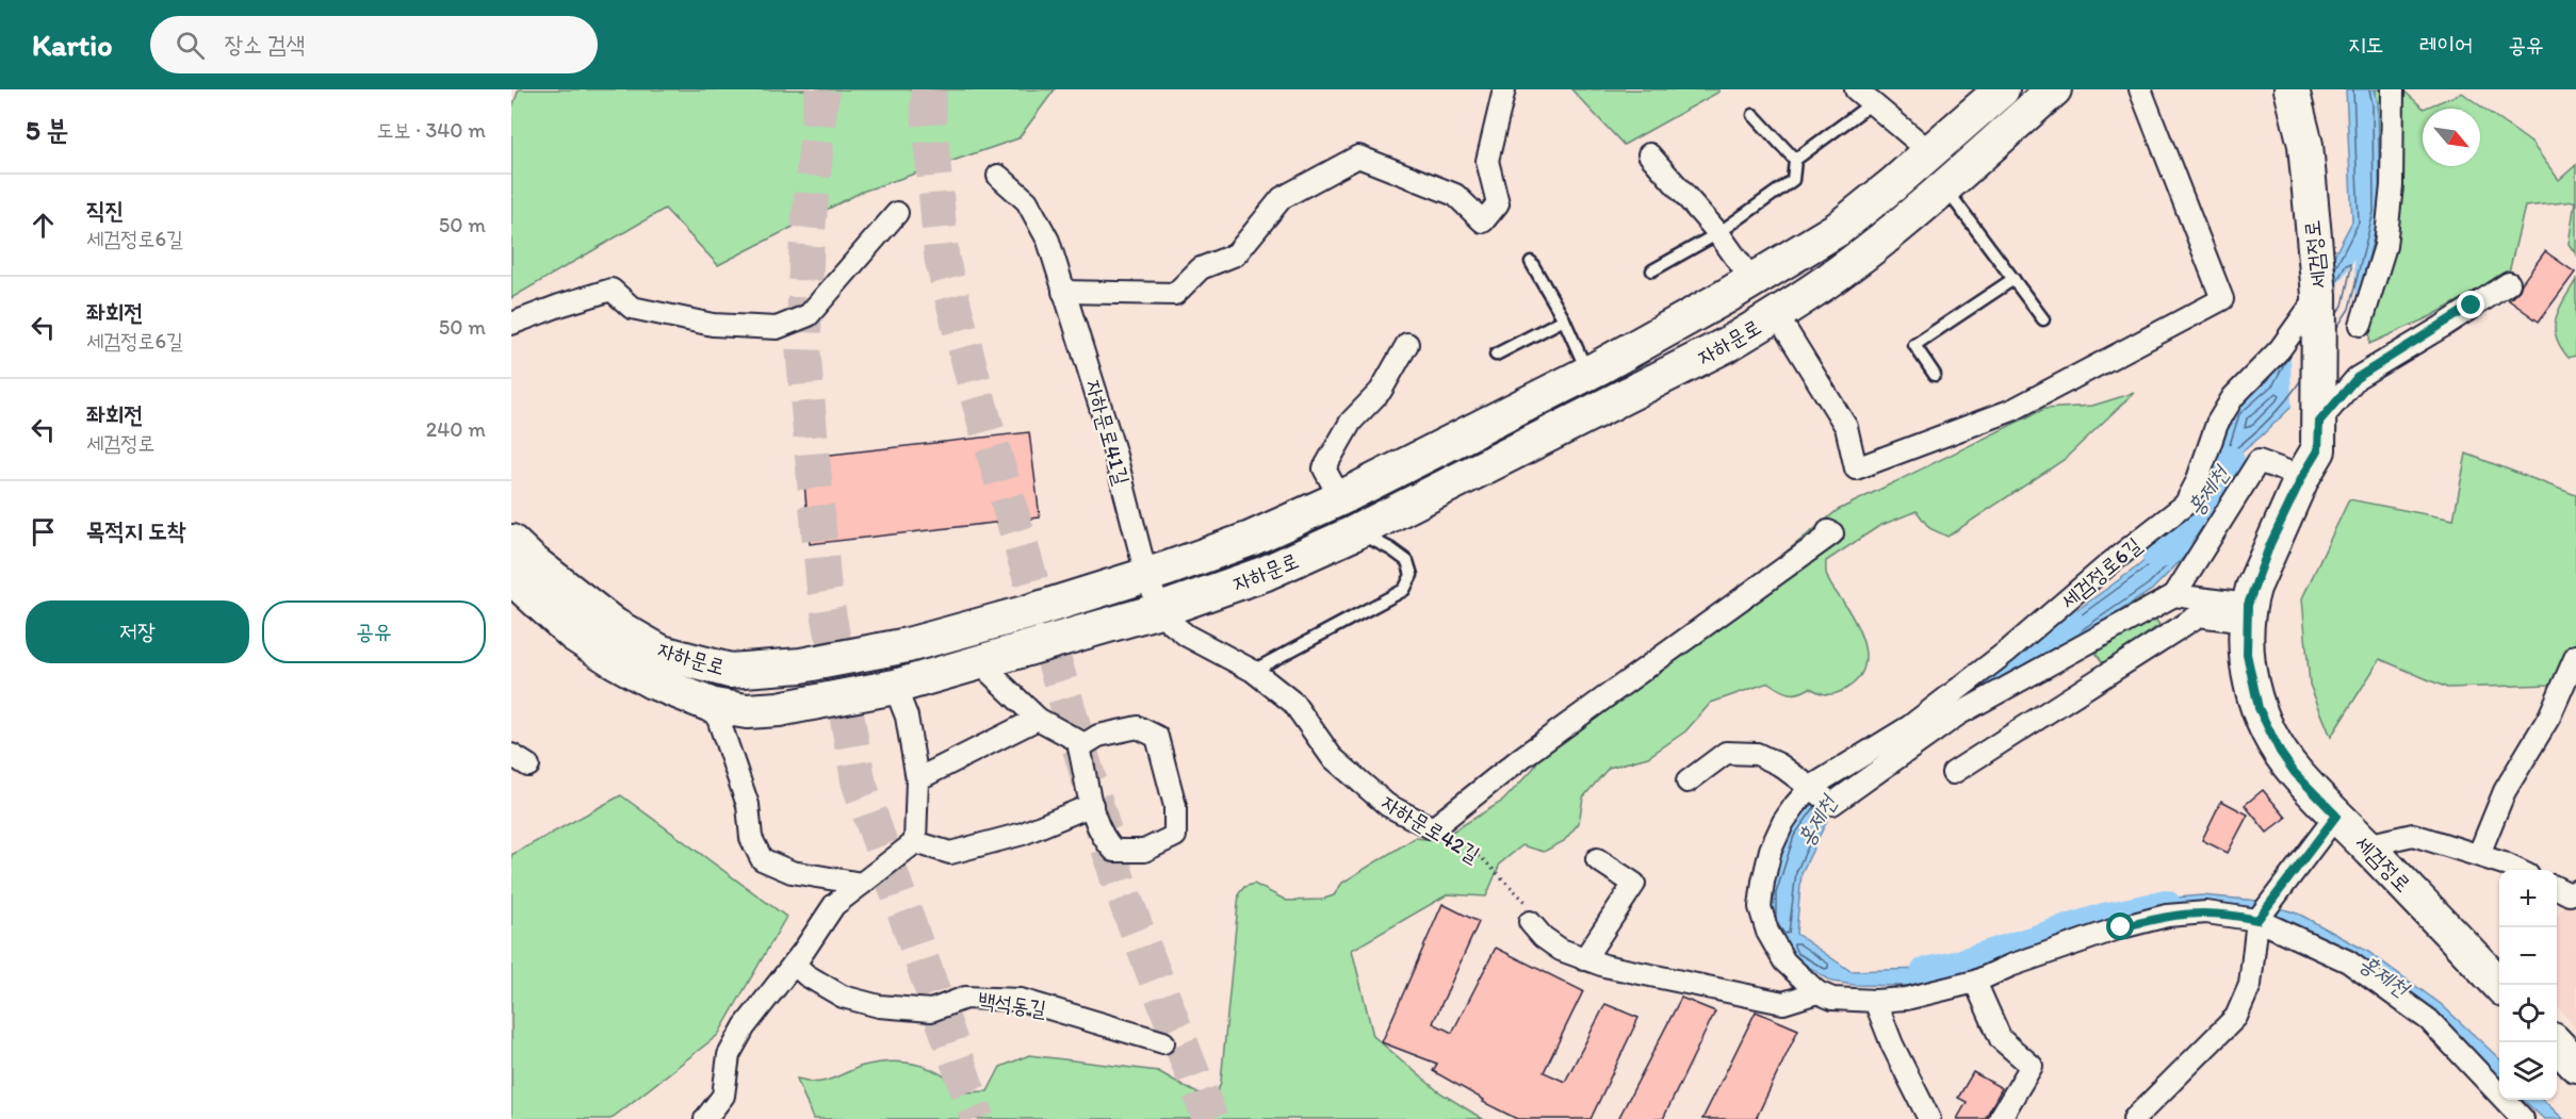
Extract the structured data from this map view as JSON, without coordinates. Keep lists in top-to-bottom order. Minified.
{"streets":{"main road":["세검정로","자하문로"],"street":["자하문로41길","세검정로6길","자하문로42길","백석동길"]},"crossings":[["세검정로","세검정로6길"],["자하문로","자하문로41길"],["자하문로","자하문로42길"],["자하문로41길","자하문로42길"]],"water":["홍제천"],"north":"bottom right","page":{"header":"Kartio","search":"장소 검색","nav":["지도","레이어","공유"],"heading":["5 분","도보 · 340 m"],"list":[["직진","세검정로6길","50 m"],["좌회전","세검정로6길","50 m"],["좌회전","세검정로","240 m"],"목적지 도착"],"buttons":["저장","공유"],"map_buttons":["+","−"]}}
